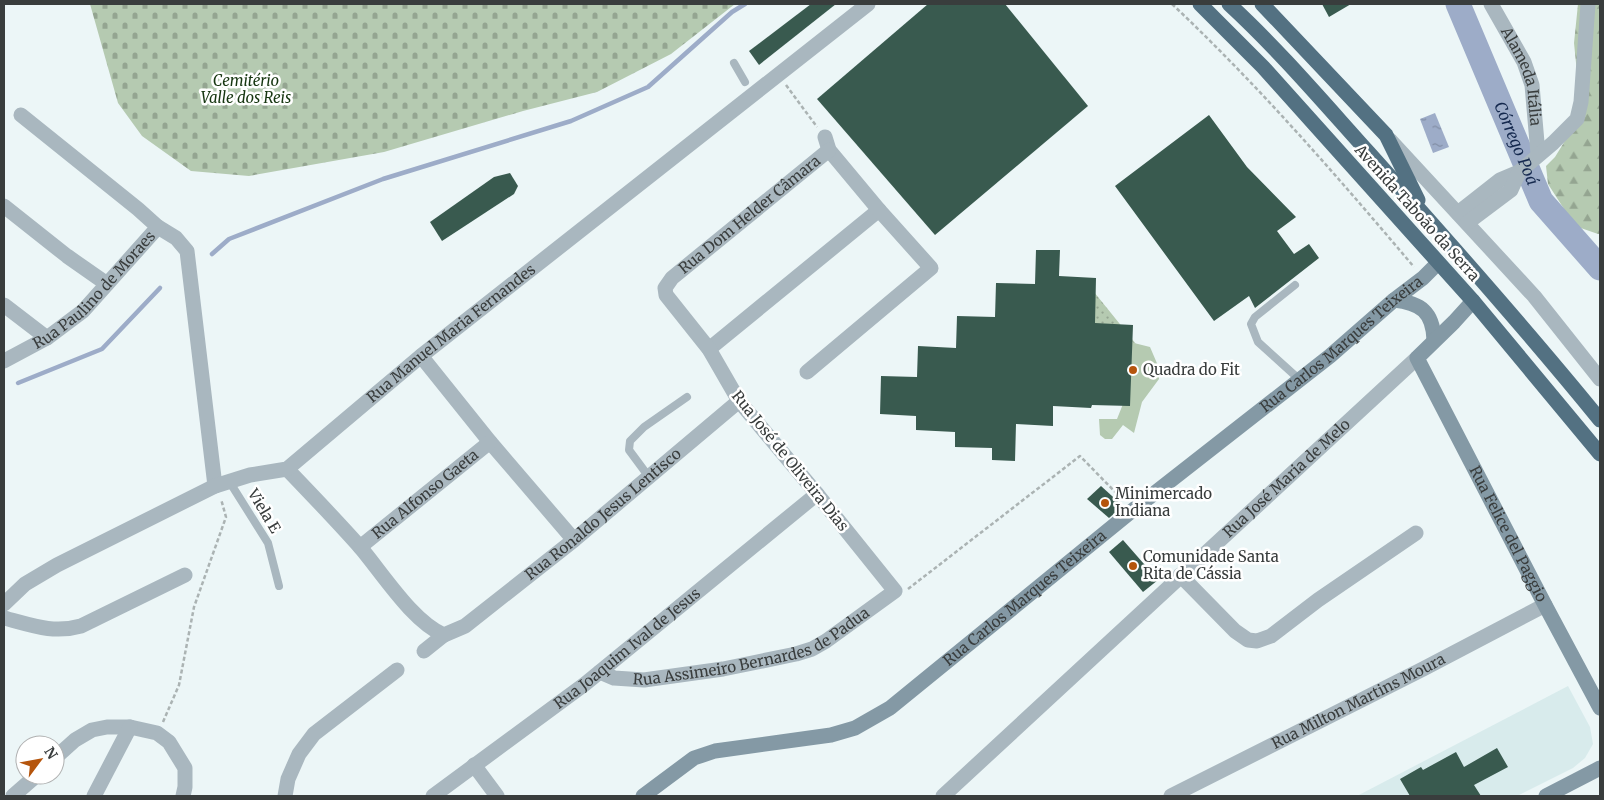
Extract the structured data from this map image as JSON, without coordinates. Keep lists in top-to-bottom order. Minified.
{"streets":{"highway":["Avenida Taboão da Serra"],"street":["Alameda Itália","Rua Dom Helder Câmara","Rua Paulino de Moraes","Rua Manuel Maria Fernandes","Rua Carlos Marques Teixeira","Rua José de Oliveira Dias","Rua José Maria de Melo","Rua Alfonso Gaeta","Rua Ronaldo Jesus Lentisco","Rua Felice del Paggio","Rua Assimeiro Bernardes de Padua","Rua Joaquim Ival de Jesus","Rua Milton Martins Moura"],"lane":["Viela E"]},"crossings":[["Avenida Taboão da Serra","Rua Carlos Marques Teixeira"],["Avenida Taboão da Serra","Rua José Maria de Melo"],["Rua Dom Helder Câmara","Rua José de Oliveira Dias"],["Rua José de Oliveira Dias","Rua Ronaldo Jesus Lentisco"],["Rua José de Oliveira Dias","Rua Assimeiro Bernardes de Padua"],["Rua José de Oliveira Dias","Rua Joaquim Ival de Jesus"],["Rua José Maria de Melo","Rua Felice del Paggio"],["Rua Felice del Paggio","Rua Milton Martins Moura"],["Rua Assimeiro Bernardes de Padua","Rua Joaquim Ival de Jesus"]],"water":["Córrego Poá"],"parks":["Cemitério Valle dos Reis"],"places":["Quadra do Fit","Minimercado Indiana","Comunidade Santa Rita de Cássia"],"north":"top right"}
